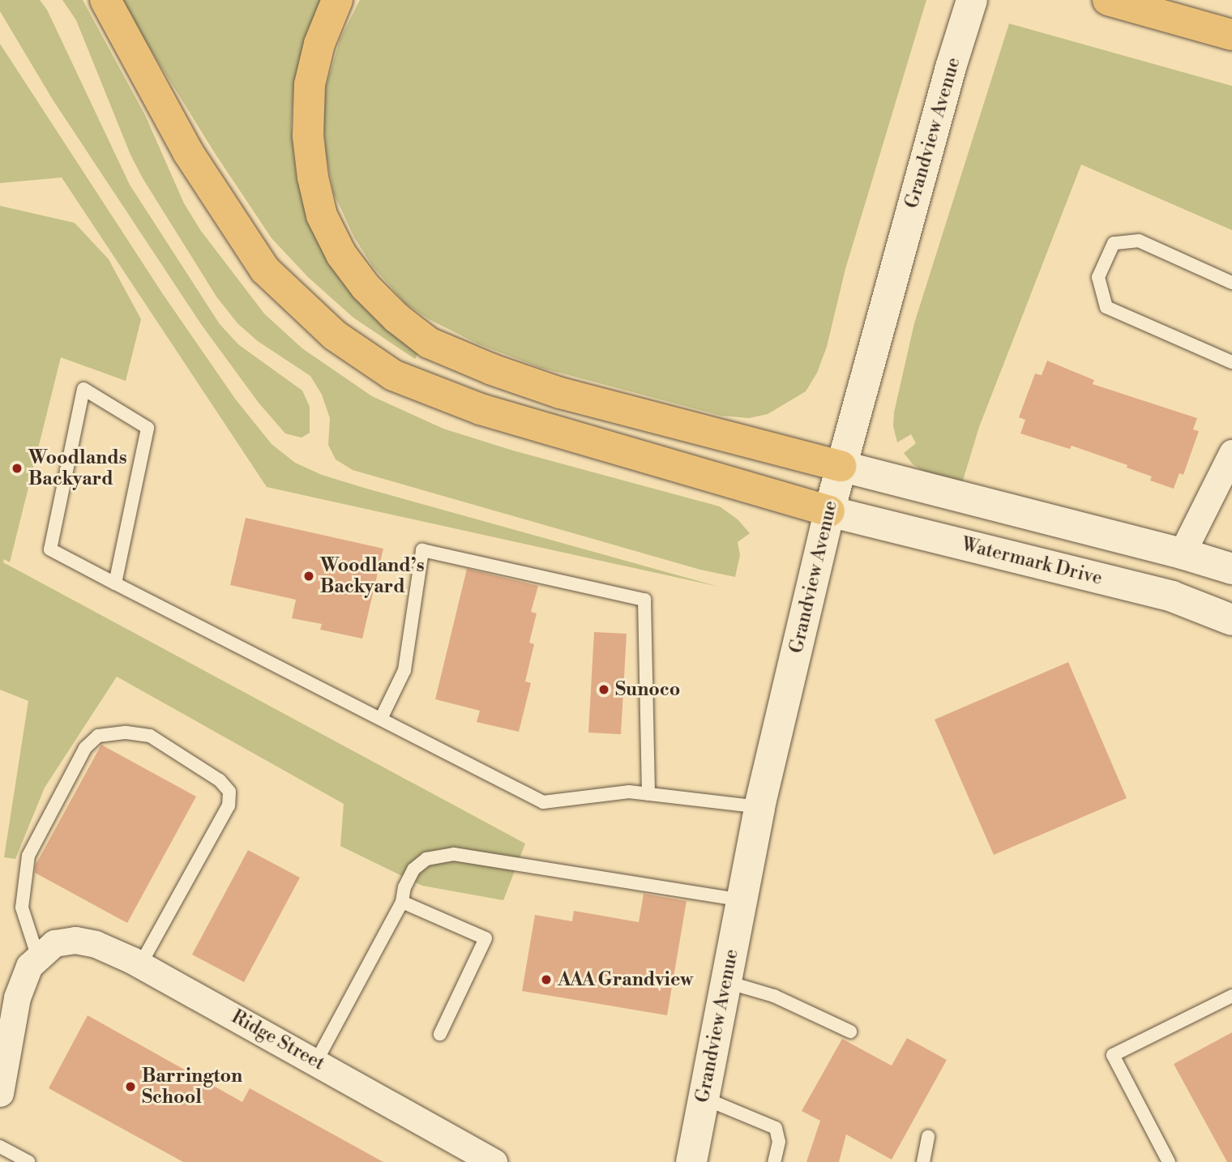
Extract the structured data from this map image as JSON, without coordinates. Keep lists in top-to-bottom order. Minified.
{"streets":{"main road":["Grandview Avenue","Watermark Drive"],"street":["Ridge Street"]},"crossings":[["Grandview Avenue","Watermark Drive"]],"places":["Woodlands Backyard","Woodland’s Backyard","Sunoco","AAA Grandview","Barrington School"]}
